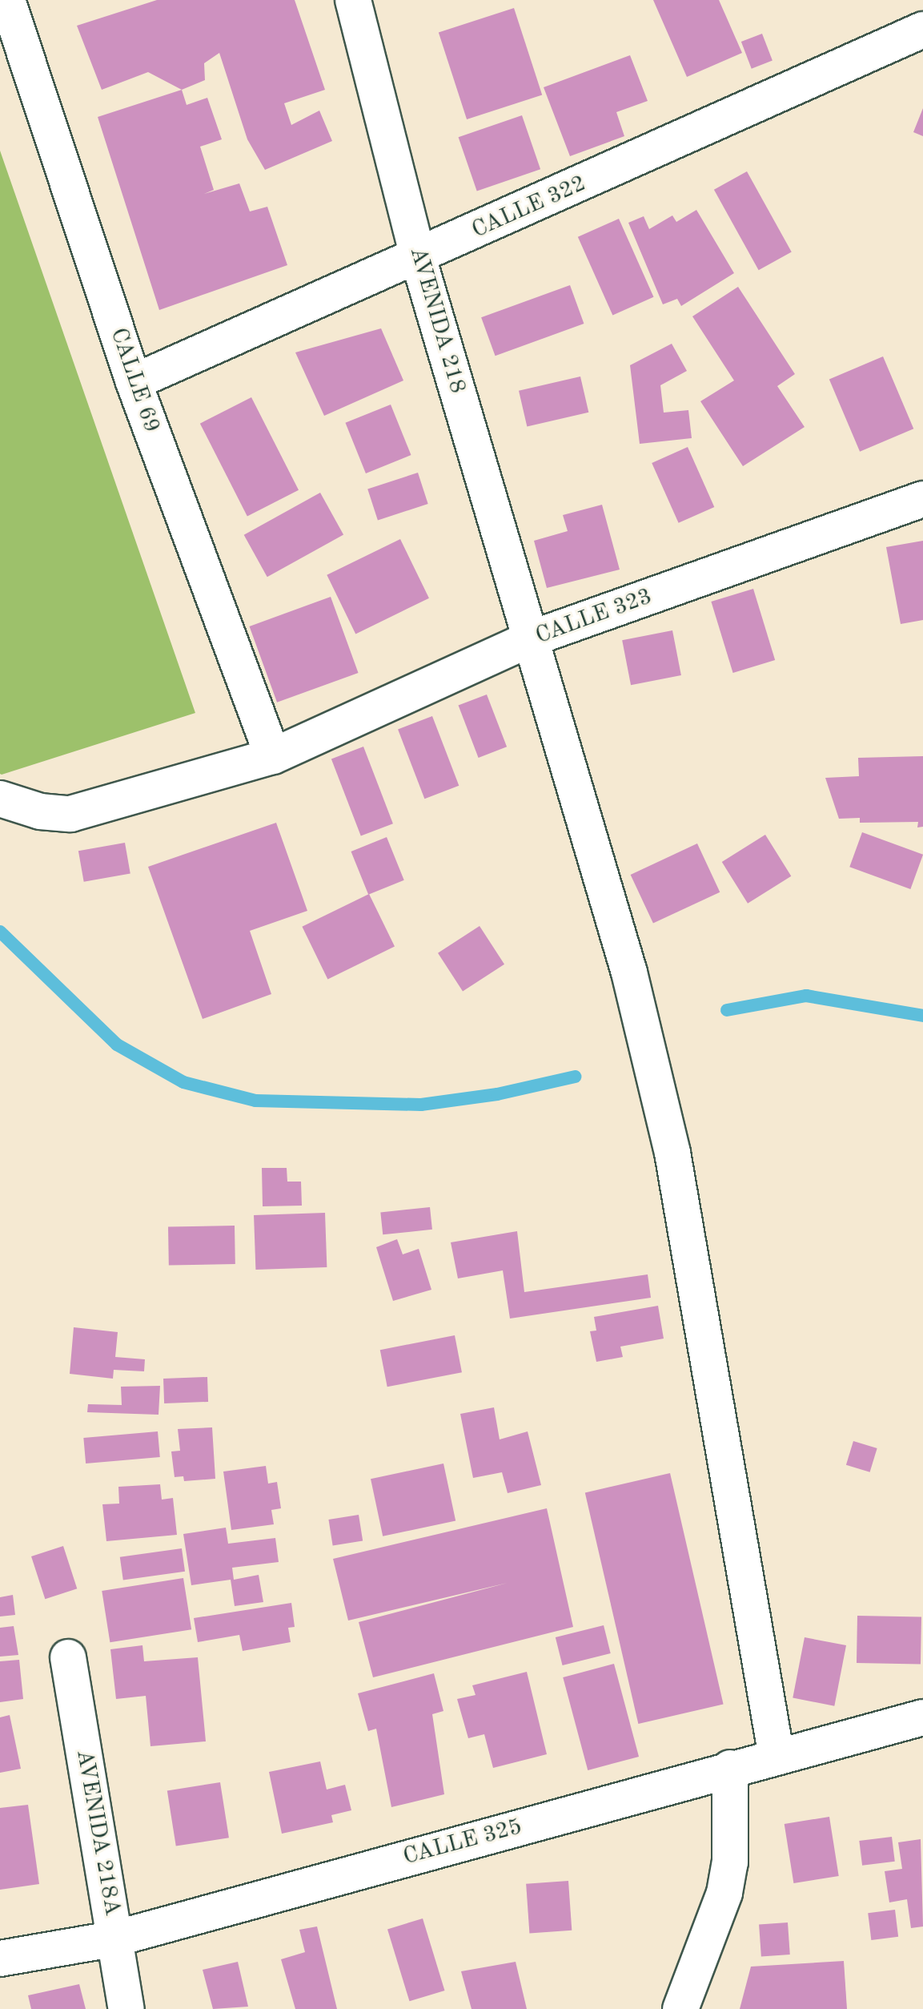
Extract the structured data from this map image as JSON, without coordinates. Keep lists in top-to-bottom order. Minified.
{"streets":{"street":["CALLE 322","AVENIDA 218","CALLE 69","CALLE 323","AVENIDA 218A","CALLE 325"]},"crossings":[["CALLE 322","AVENIDA 218"],["CALLE 322","CALLE 69"],["AVENIDA 218","CALLE 323"],["AVENIDA 218","CALLE 325"],["CALLE 69","CALLE 323"],["AVENIDA 218A","CALLE 325"]]}
